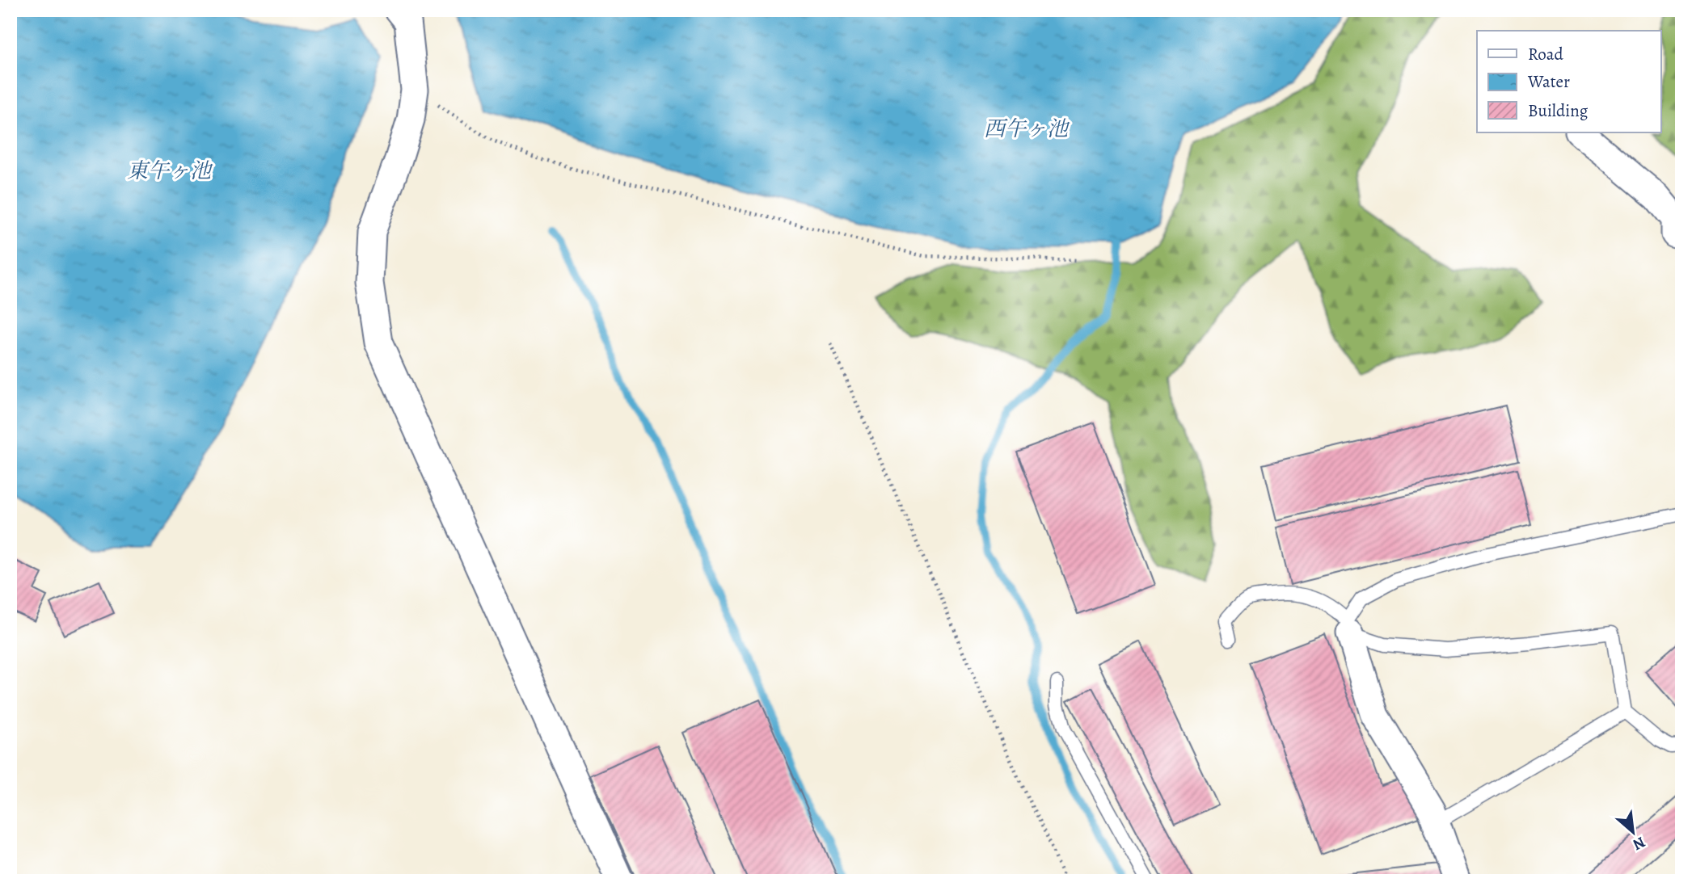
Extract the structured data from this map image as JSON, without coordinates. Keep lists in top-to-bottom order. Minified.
{"water":["西午ヶ池","東午ヶ池"],"legend":["Road","Water","Building"],"north":"bottom right"}
